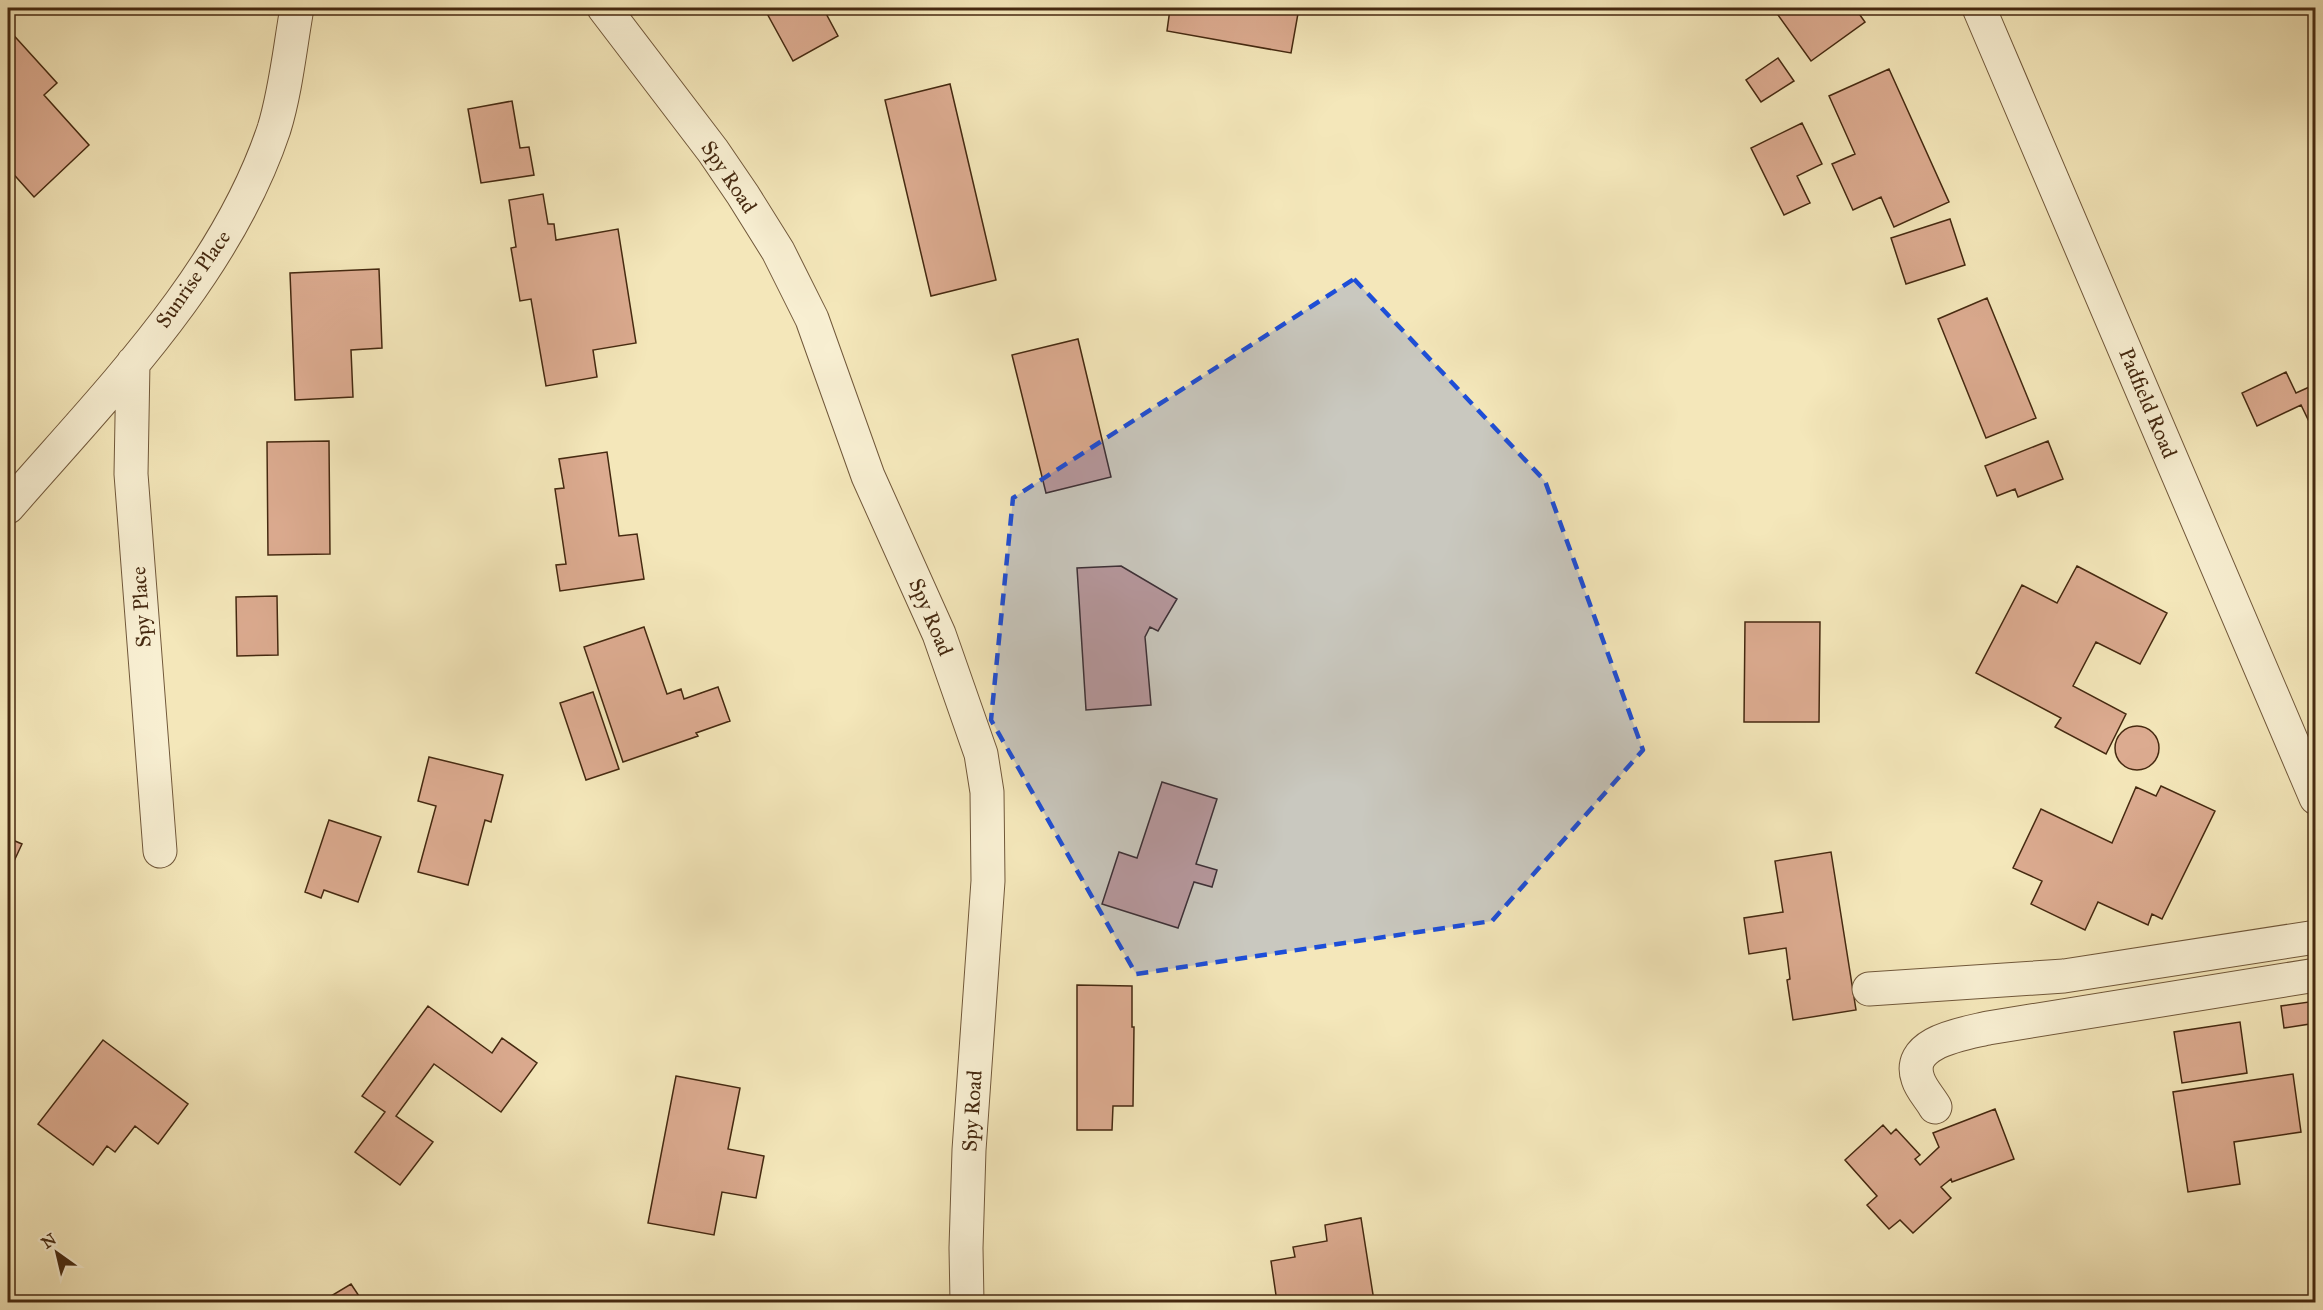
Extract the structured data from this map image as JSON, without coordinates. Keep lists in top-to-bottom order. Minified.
{"streets":{"street":["Spy Road","Sunrise Place","Padfield Road","Spy Place"]},"crossings":[["Sunrise Place","Spy Place"]],"north":"top left"}
